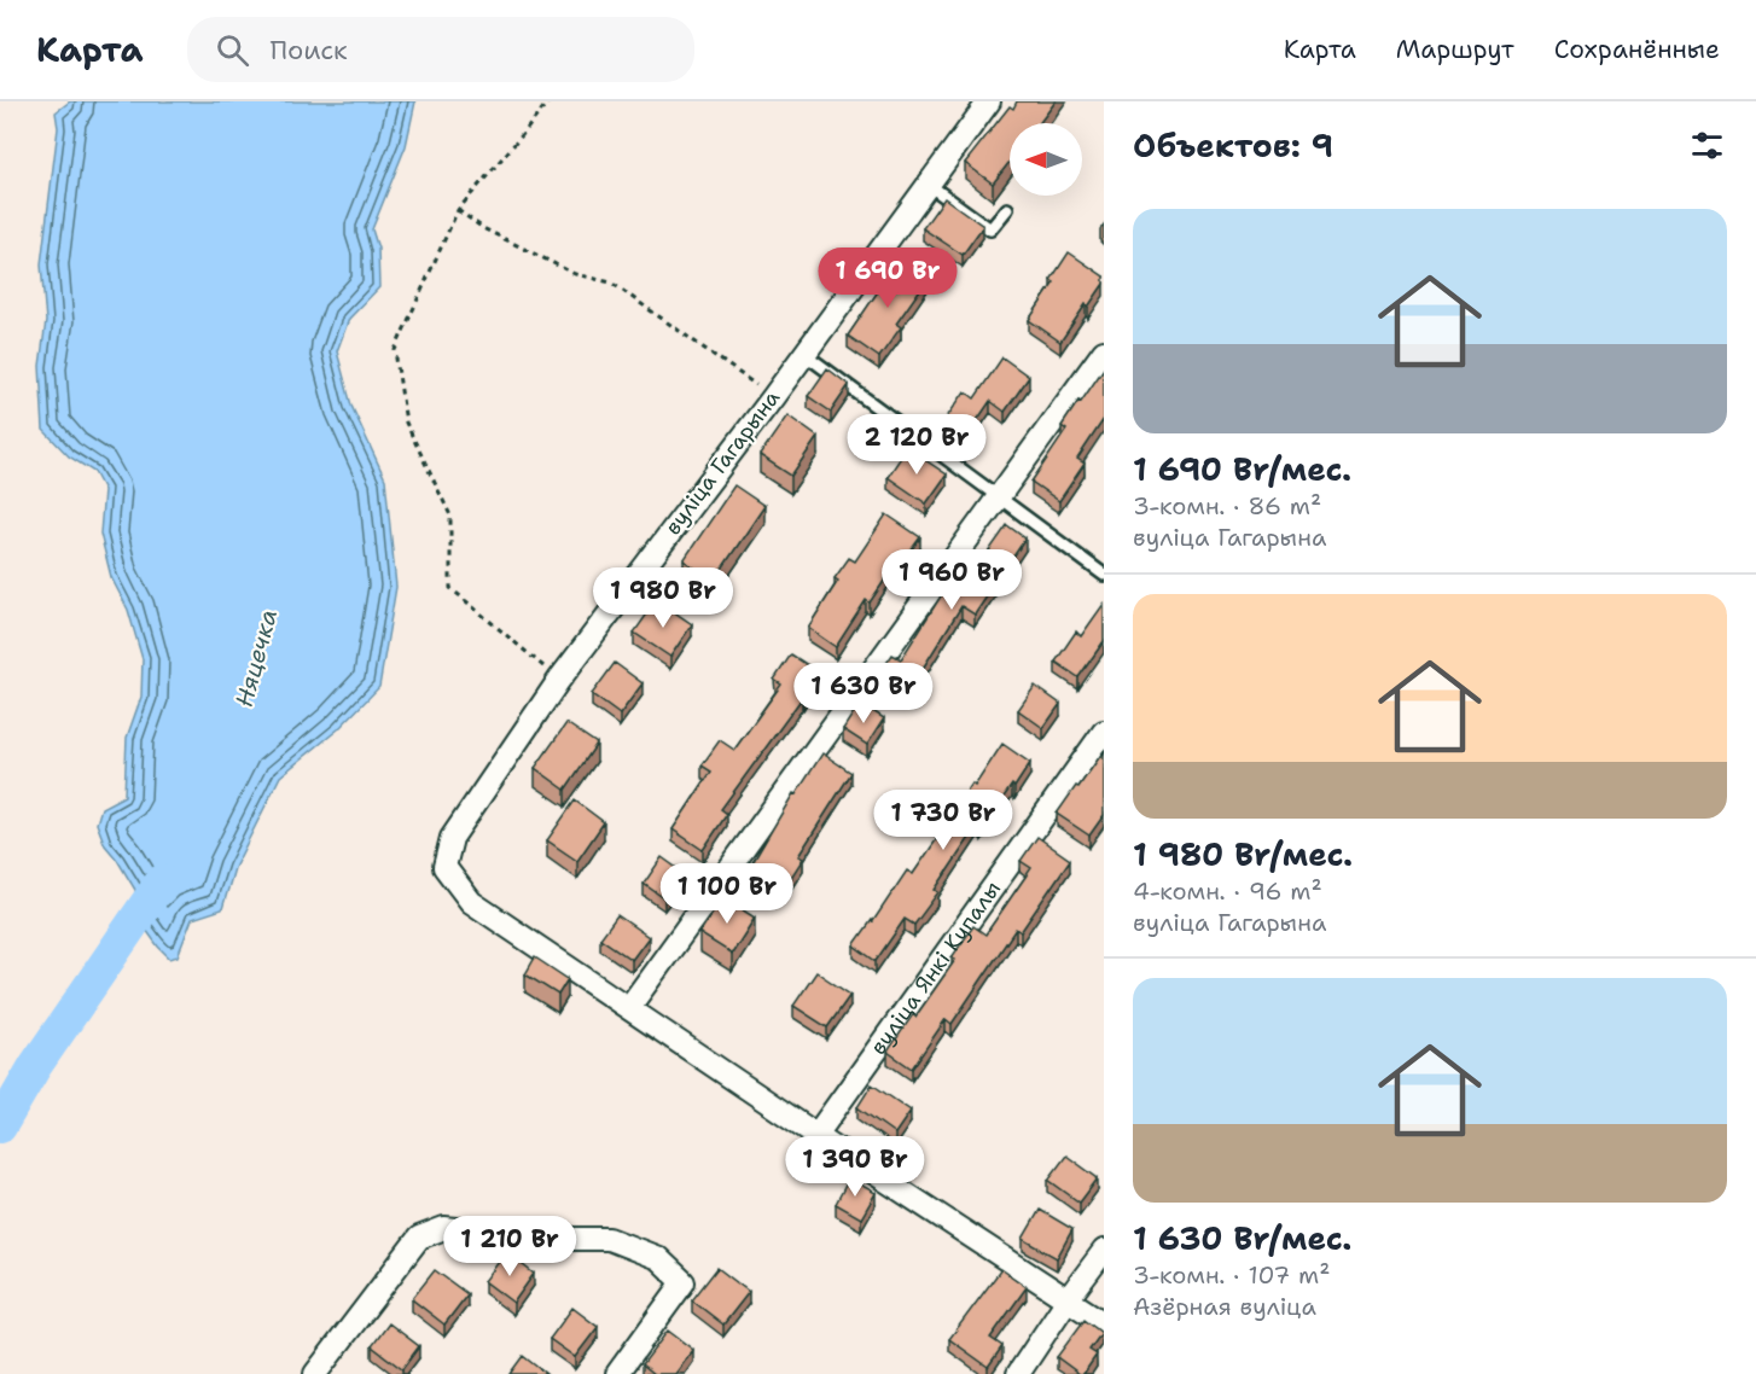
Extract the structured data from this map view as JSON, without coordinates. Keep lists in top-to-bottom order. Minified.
{"streets":{"street":["вуліца Гагарына","вуліца Янкі Купалы"]},"water":["Няцечка"],"north":"left","page":{"header":"Карта","search":"Поиск","nav":["Карта","Маршрут","Сохранённые"],"heading":"Объектов: 9","list":[{"name":"1 690 Br/мес.","note":"3-комн. · 86 m² · вуліца Гагарына"},{"name":"1 980 Br/мес.","note":"4-комн. · 96 m² · вуліца Гагарына"},{"name":"1 630 Br/мес.","note":"3-комн. · 107 m² · Азёрная вуліца"}],"price":["1 690 Br","2 120 Br","1 960 Br","1 980 Br","1 630 Br","1 730 Br","1 100 Br","1 390 Br","1 210 Br"]}}
